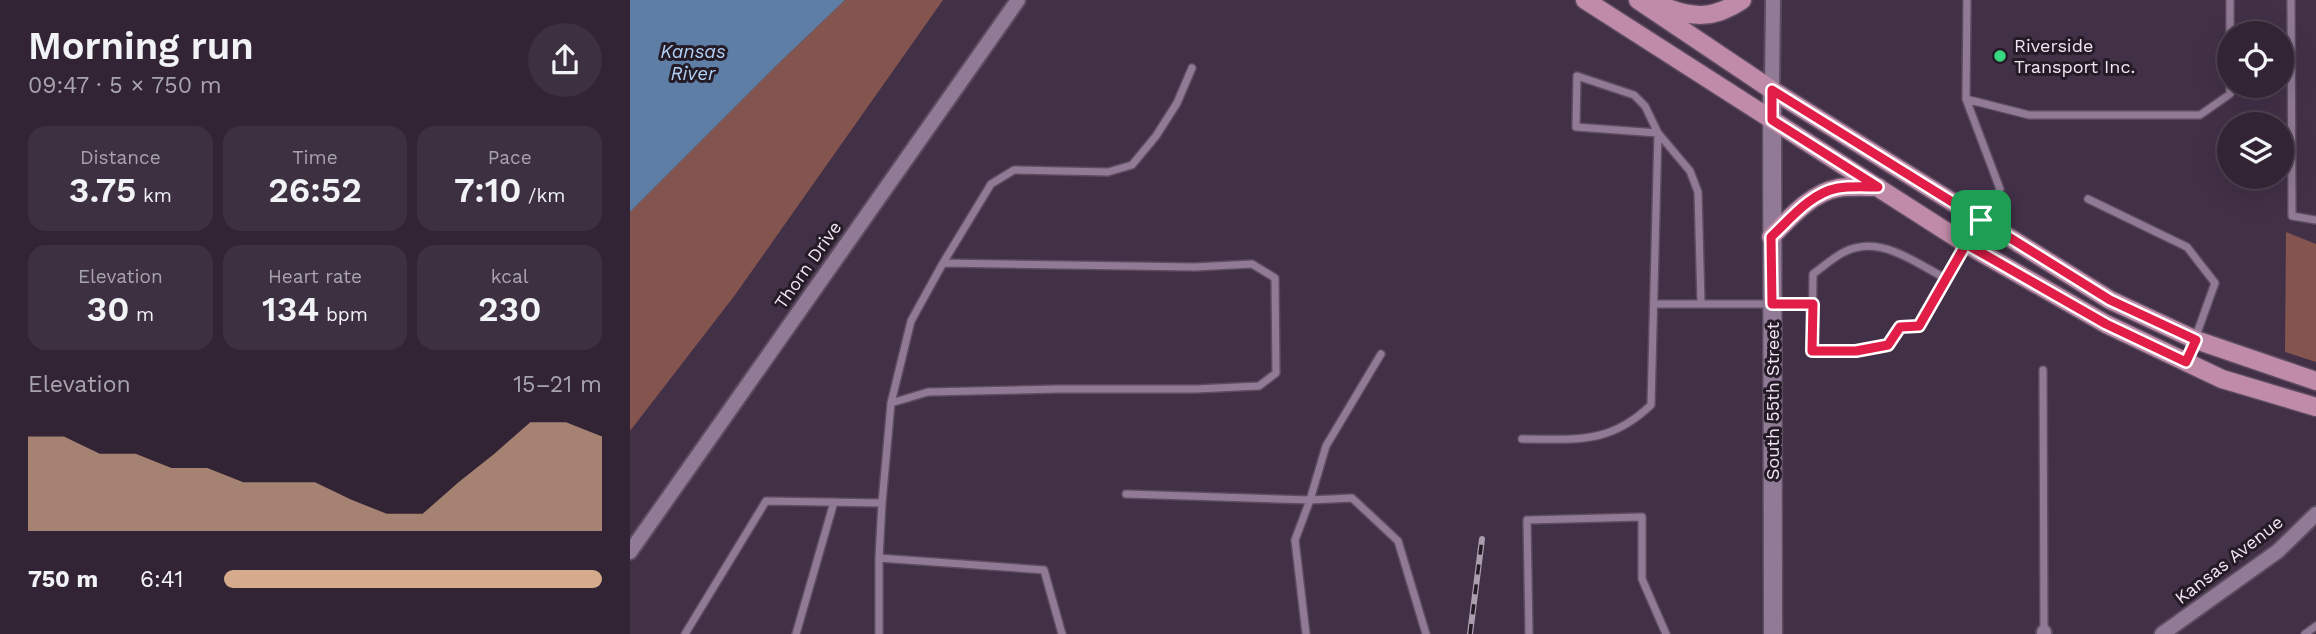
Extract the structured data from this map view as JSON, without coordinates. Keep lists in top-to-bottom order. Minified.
{"streets":{"main road":["South 55th Street"],"street":["Thorn Drive","Kansas Avenue"]},"water":["Kansas River"],"places":["Riverside Transport Inc."],"page":{"heading":["Morning run","09:47 · 5 × 750 m"],"stats":[["Distance","3.75 km"],["Time","26:52"],["Pace","7:10 /km"],["Elevation","30 m"],["Heart rate","134 bpm"],["kcal","230"]],"chart":["Elevation","15–21 m"],"list":[{"name":"750 m","note":"6:41"}]}}
